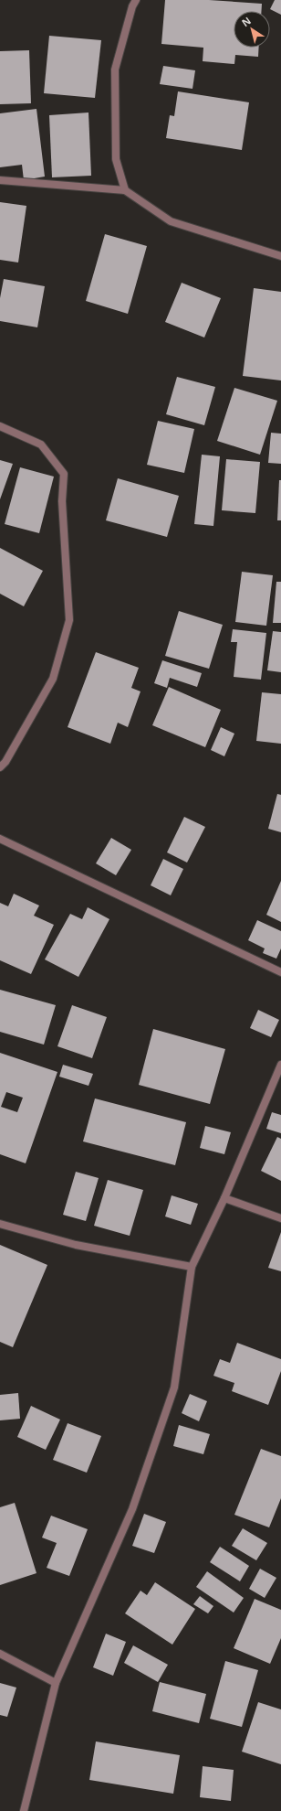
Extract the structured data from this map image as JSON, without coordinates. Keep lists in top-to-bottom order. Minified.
{"north":"top left"}
